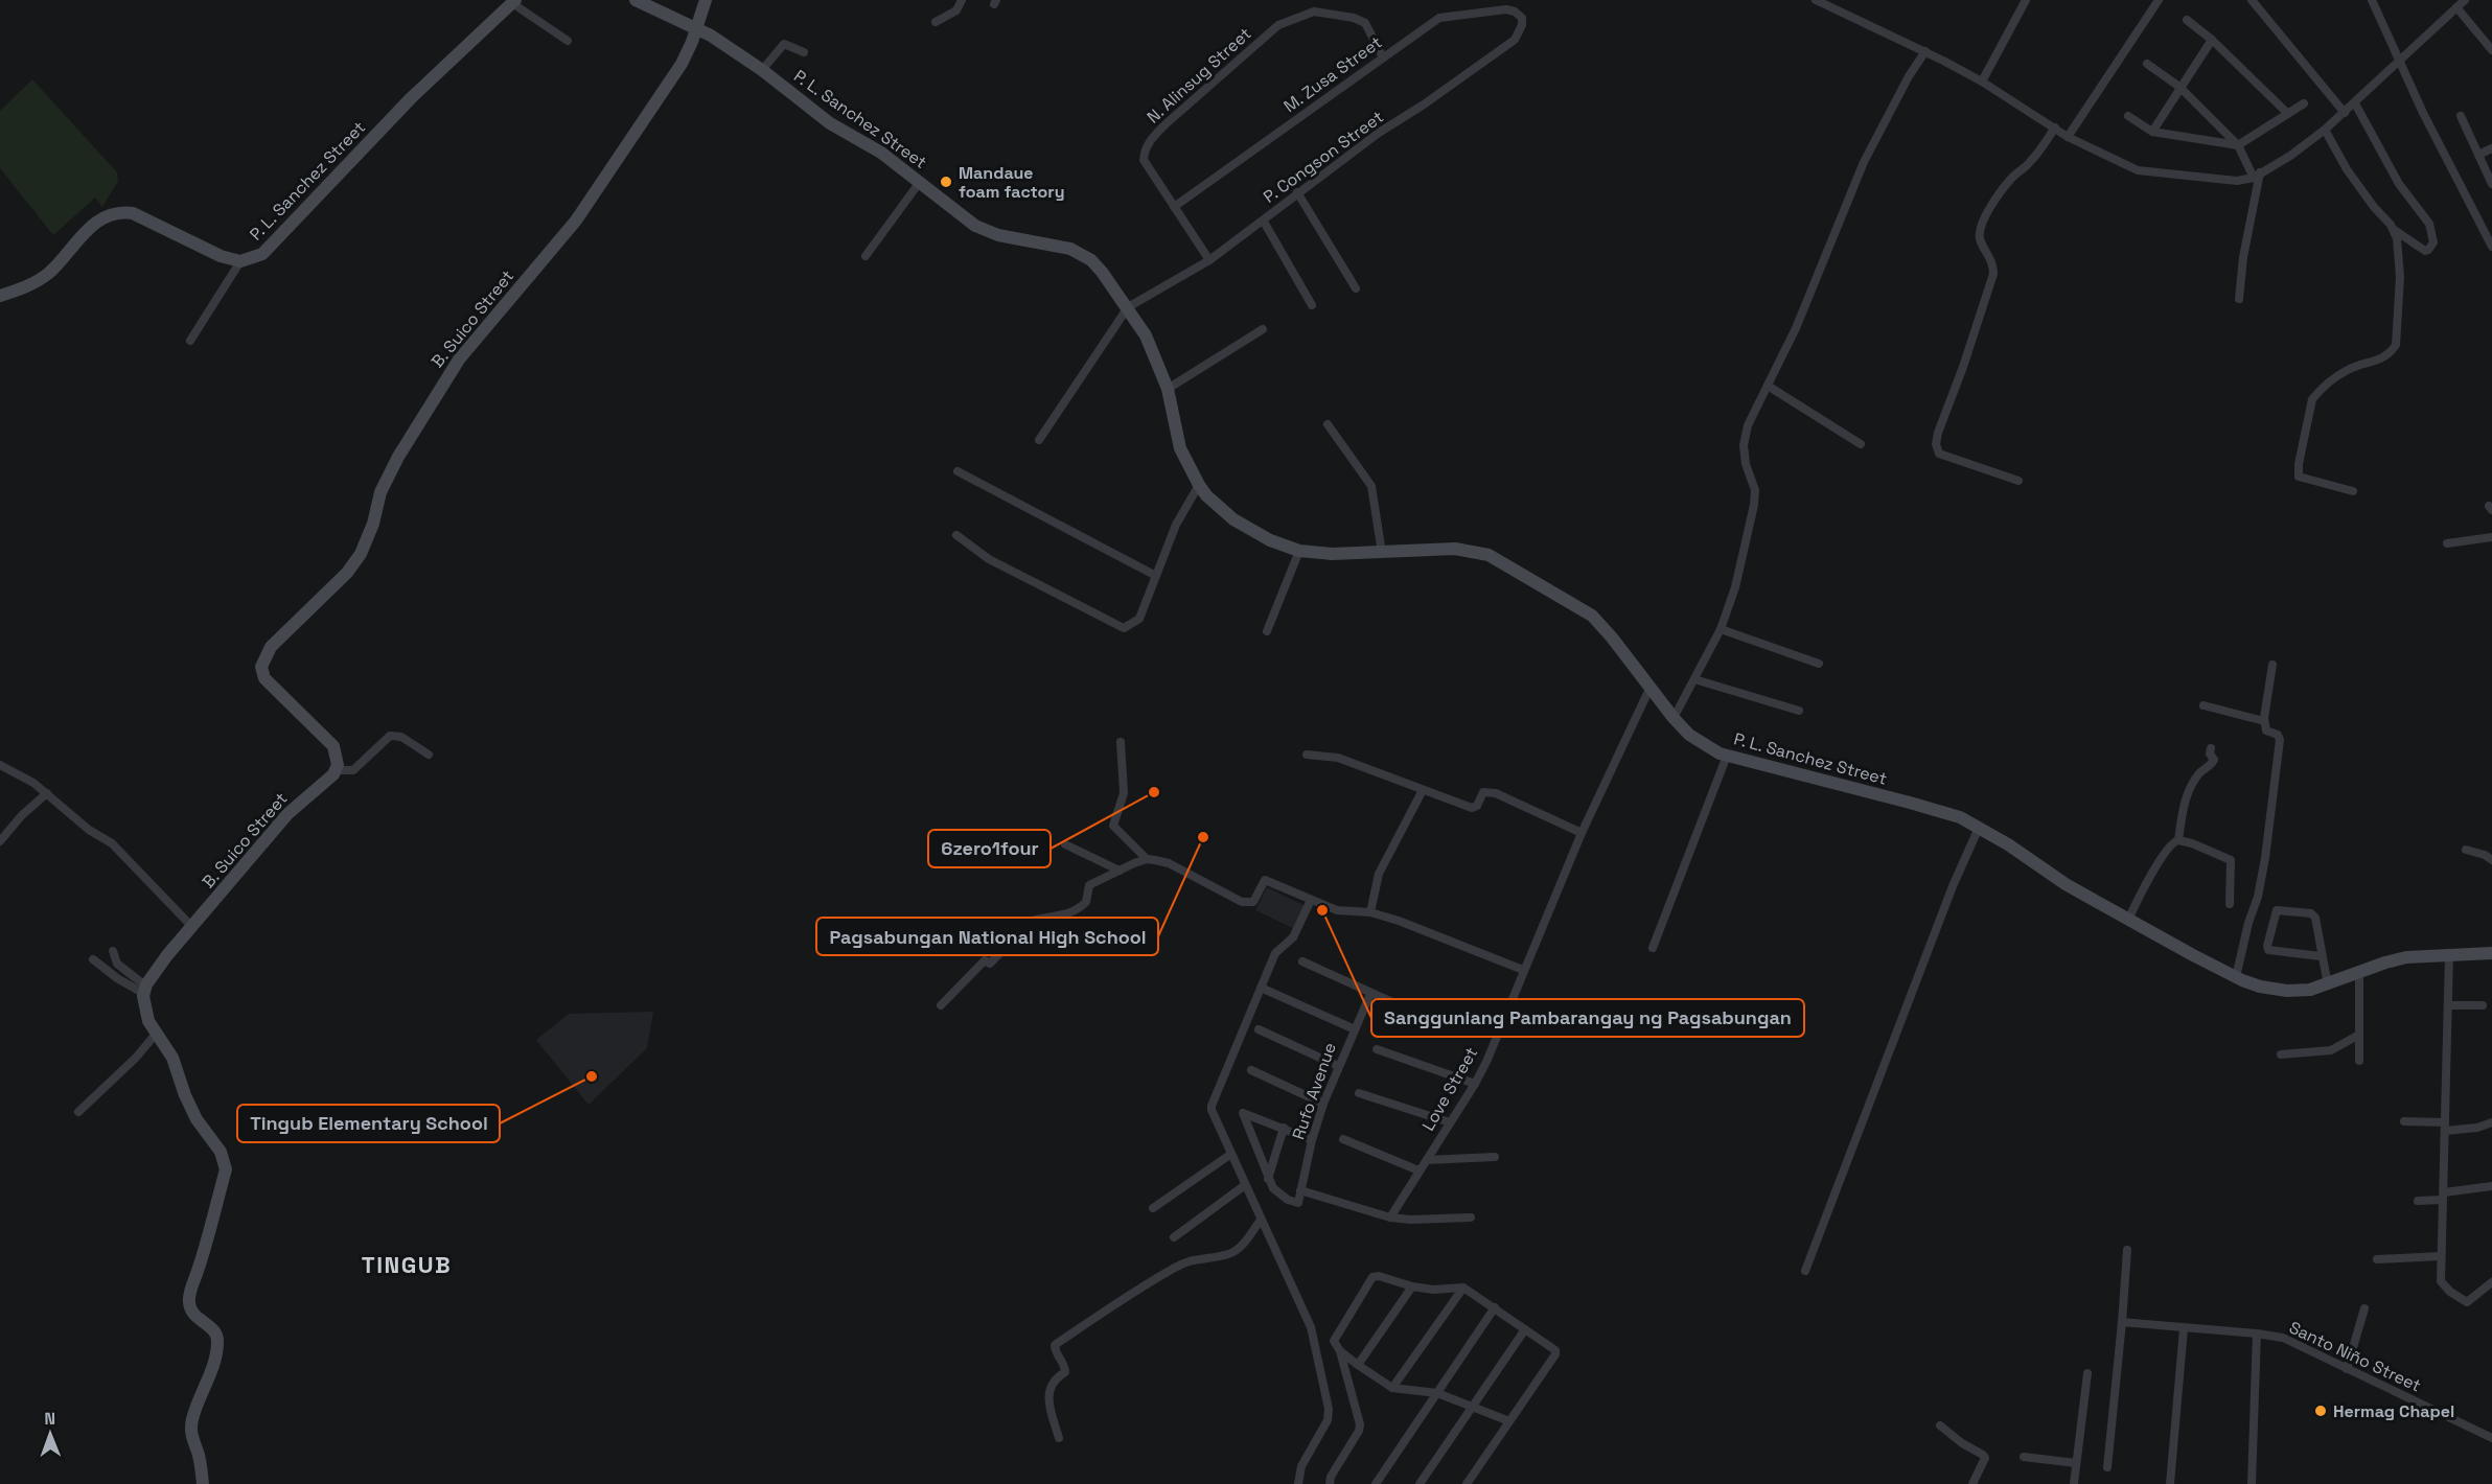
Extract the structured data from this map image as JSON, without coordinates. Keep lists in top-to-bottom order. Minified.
{"streets":{"street":["M. Zusa Street","N. Alinsug Street","P. L. Sanchez Street","P. Congson Street","B. Suico Street","Love Street","Rufo Avenue","Santo Niño Street"]},"crossings":[["M. Zusa Street","N. Alinsug Street"],["M. Zusa Street","P. Congson Street"],["N. Alinsug Street","P. Congson Street"],["P. L. Sanchez Street","P. Congson Street"],["P. L. Sanchez Street","B. Suico Street"],["P. L. Sanchez Street","Love Street"]],"districts":["TINGUB"],"places":["Mandaue foam factory","6zero1four","Pagsabungan National High School","Sangguniang Pambarangay ng Pagsabungan","Tingub Elementary School","Hermag Chapel"],"north":"top"}
